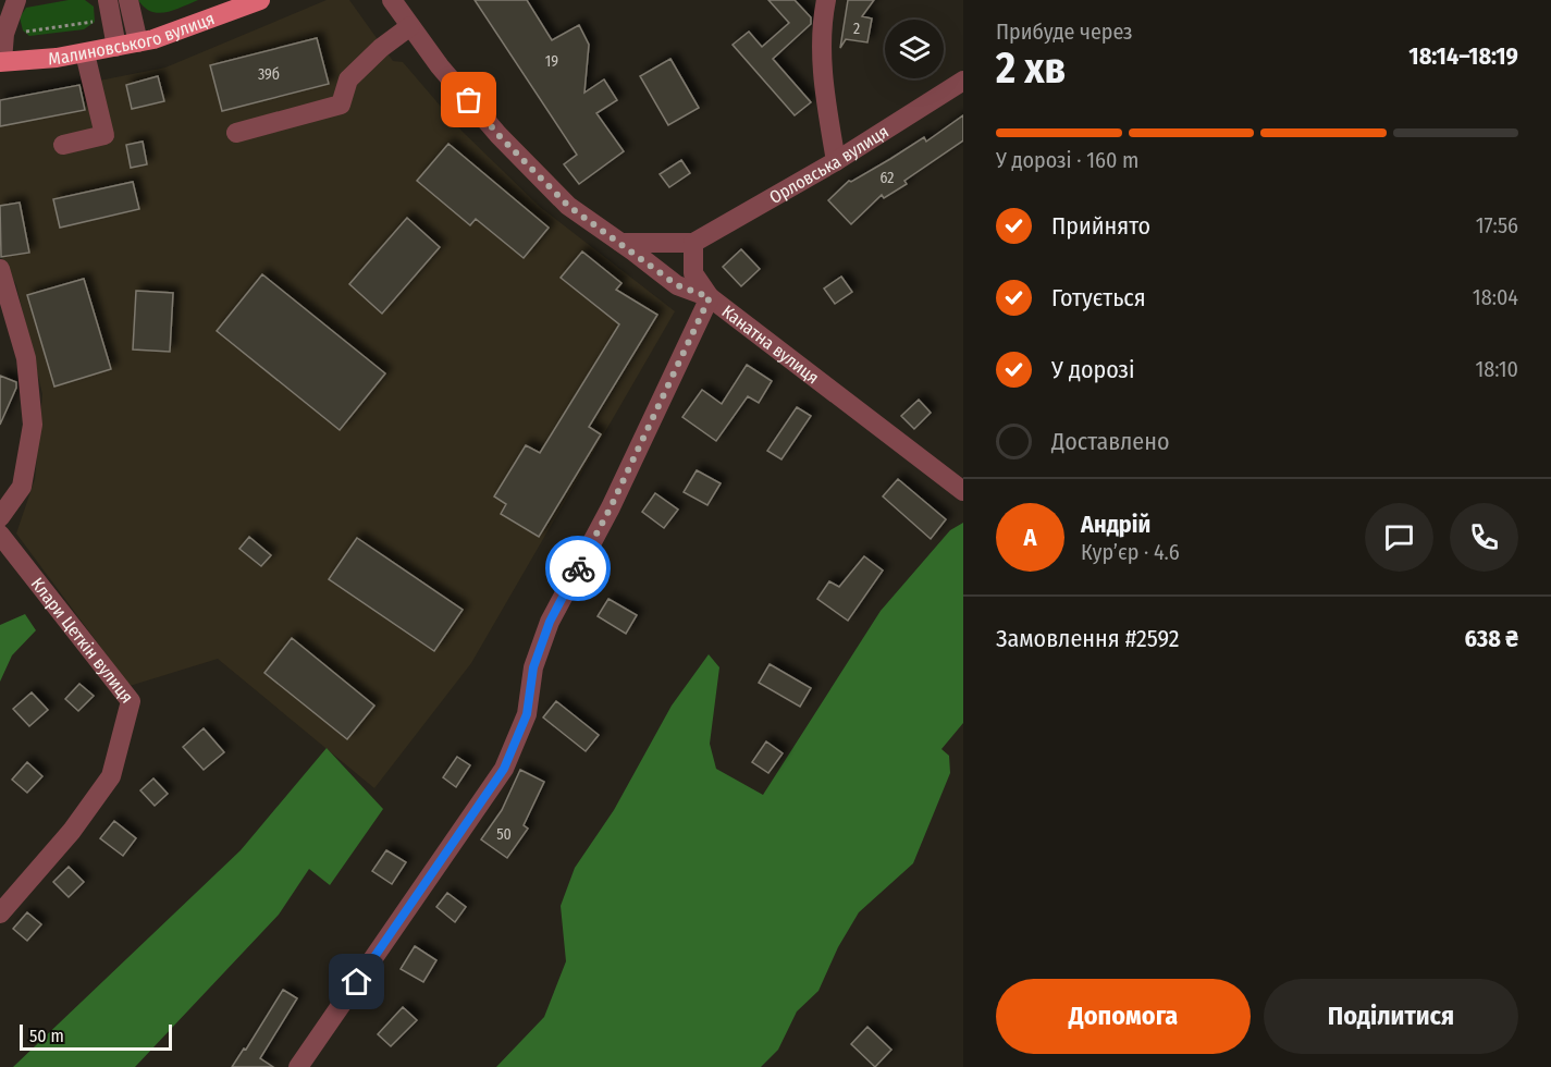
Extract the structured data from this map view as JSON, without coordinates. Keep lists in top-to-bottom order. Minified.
{"streets":{"main road":["Малиновського вулиця"],"street":["Орловська вулиця","Канатна вулиця","Клари Цеткін вулиця"]},"crossings":[["Орловська вулиця","Канатна вулиця"]],"house_numbers":["2","19","39б","62","50"],"scale_bar":"50 m","page":{"heading":["2 хв","Прибуде через","18:14–18:19"],"panel":["Андрій","Кур’єр · 4.6","Замовлення #2592","638 ₴"],"bar":"У дорозі · 160 m","list":[["Прийнято","17:56"],["Готується","18:04"],["У дорозі","18:10"],"Доставлено"],"round":"А","buttons":["Допомога","Поділитися"],"scale":"50 m"}}
